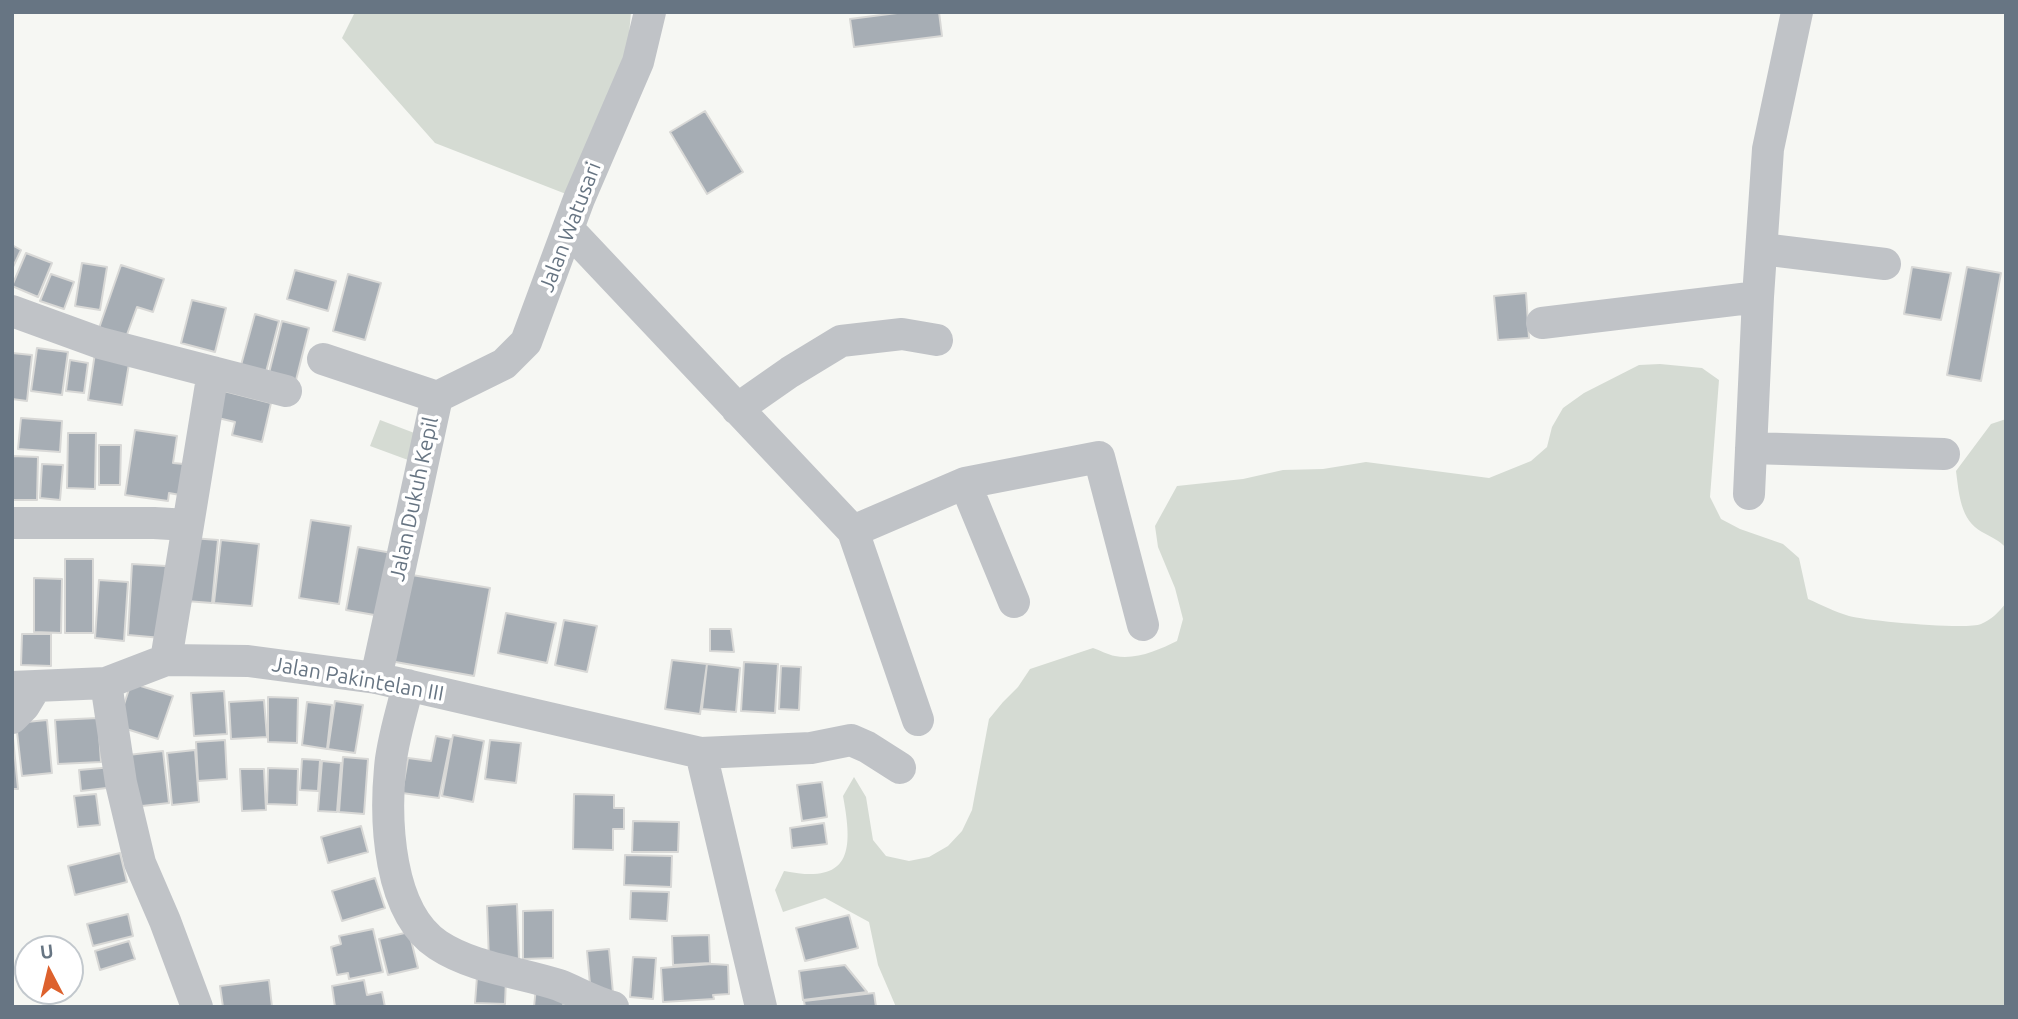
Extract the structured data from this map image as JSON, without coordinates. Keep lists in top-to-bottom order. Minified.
{"streets":{"street":["Jalan Watusari","Jalan Dukuh Kepil","Jalan Pakintelan III"]},"crossings":[["Jalan Watusari","Jalan Dukuh Kepil"],["Jalan Dukuh Kepil","Jalan Pakintelan III"]],"north":"top"}
